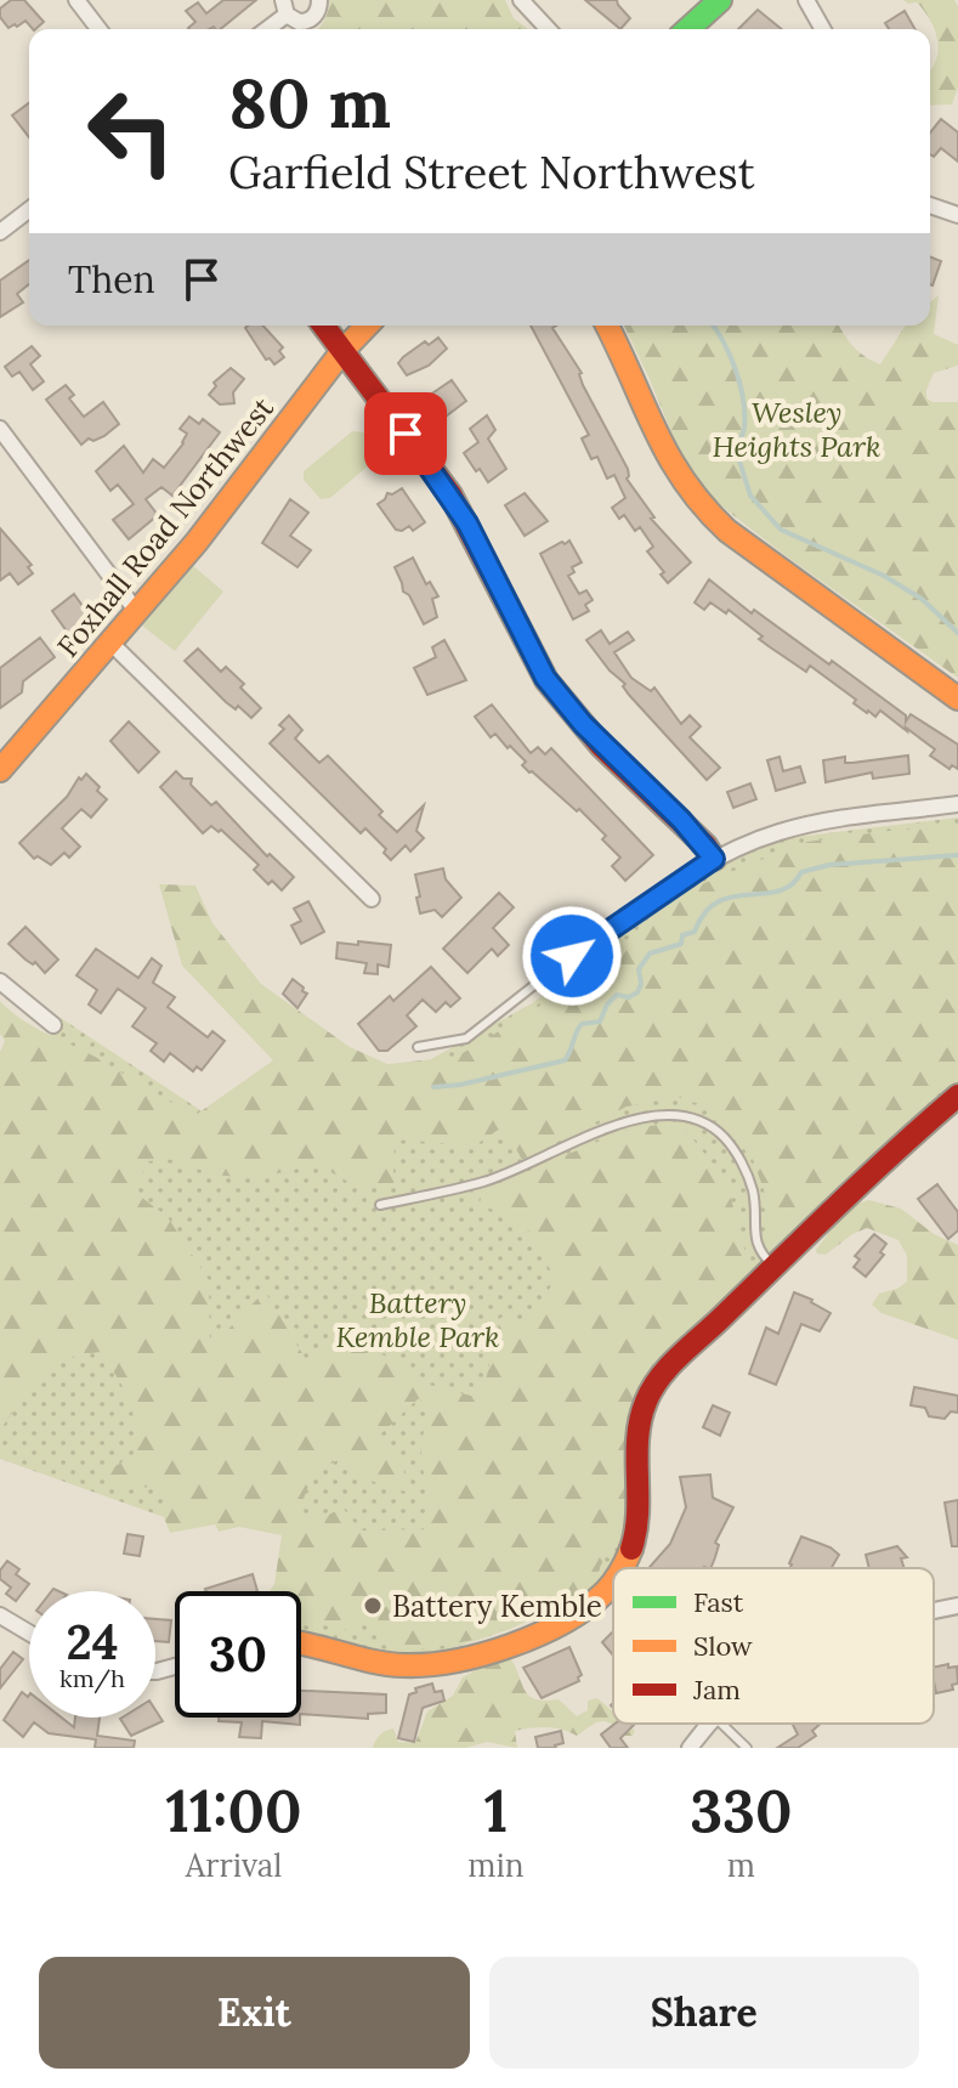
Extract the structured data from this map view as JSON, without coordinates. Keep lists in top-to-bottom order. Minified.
{"streets":{"street":["Foxhall Road Northwest"]},"parks":["Wesley Heights Park","Battery Kemble Park"],"places":["Battery Kemble"],"legend":["Fast","Slow","Jam"],"page":{"turn":["80 m","Garfield Street Northwest"],"then":"Then","speed":"24 km/h","limit":"30","eta":["11:00","Arrival","1","min","330","m"],"buttons":["Exit","Share"]}}
